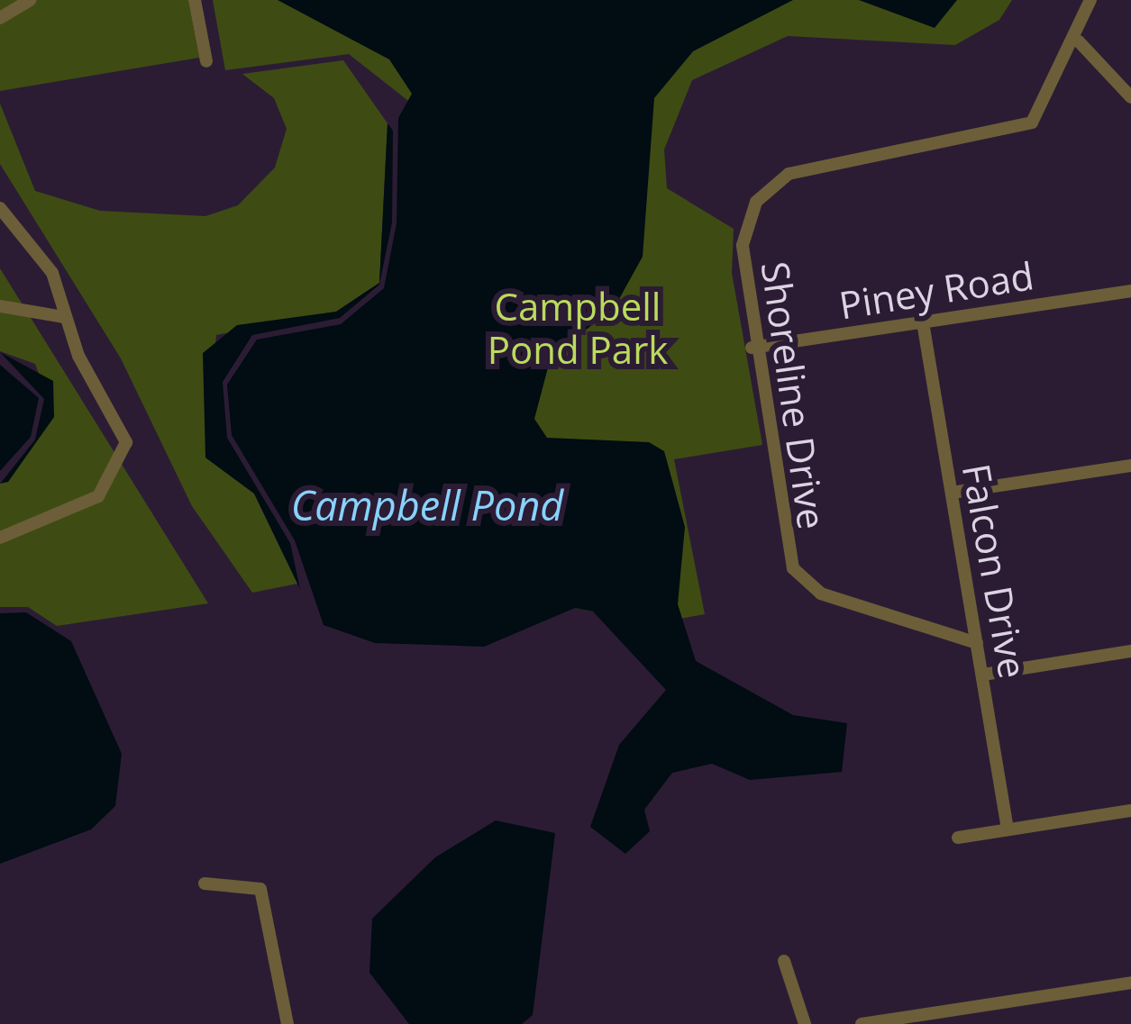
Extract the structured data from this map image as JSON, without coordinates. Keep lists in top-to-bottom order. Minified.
{"streets":{"street":["Piney Road","Shoreline Drive","Falcon Drive"]},"crossings":[["Piney Road","Shoreline Drive"],["Piney Road","Falcon Drive"],["Shoreline Drive","Falcon Drive"]],"water":["Campbell Pond"],"parks":["Campbell Pond Park"]}
